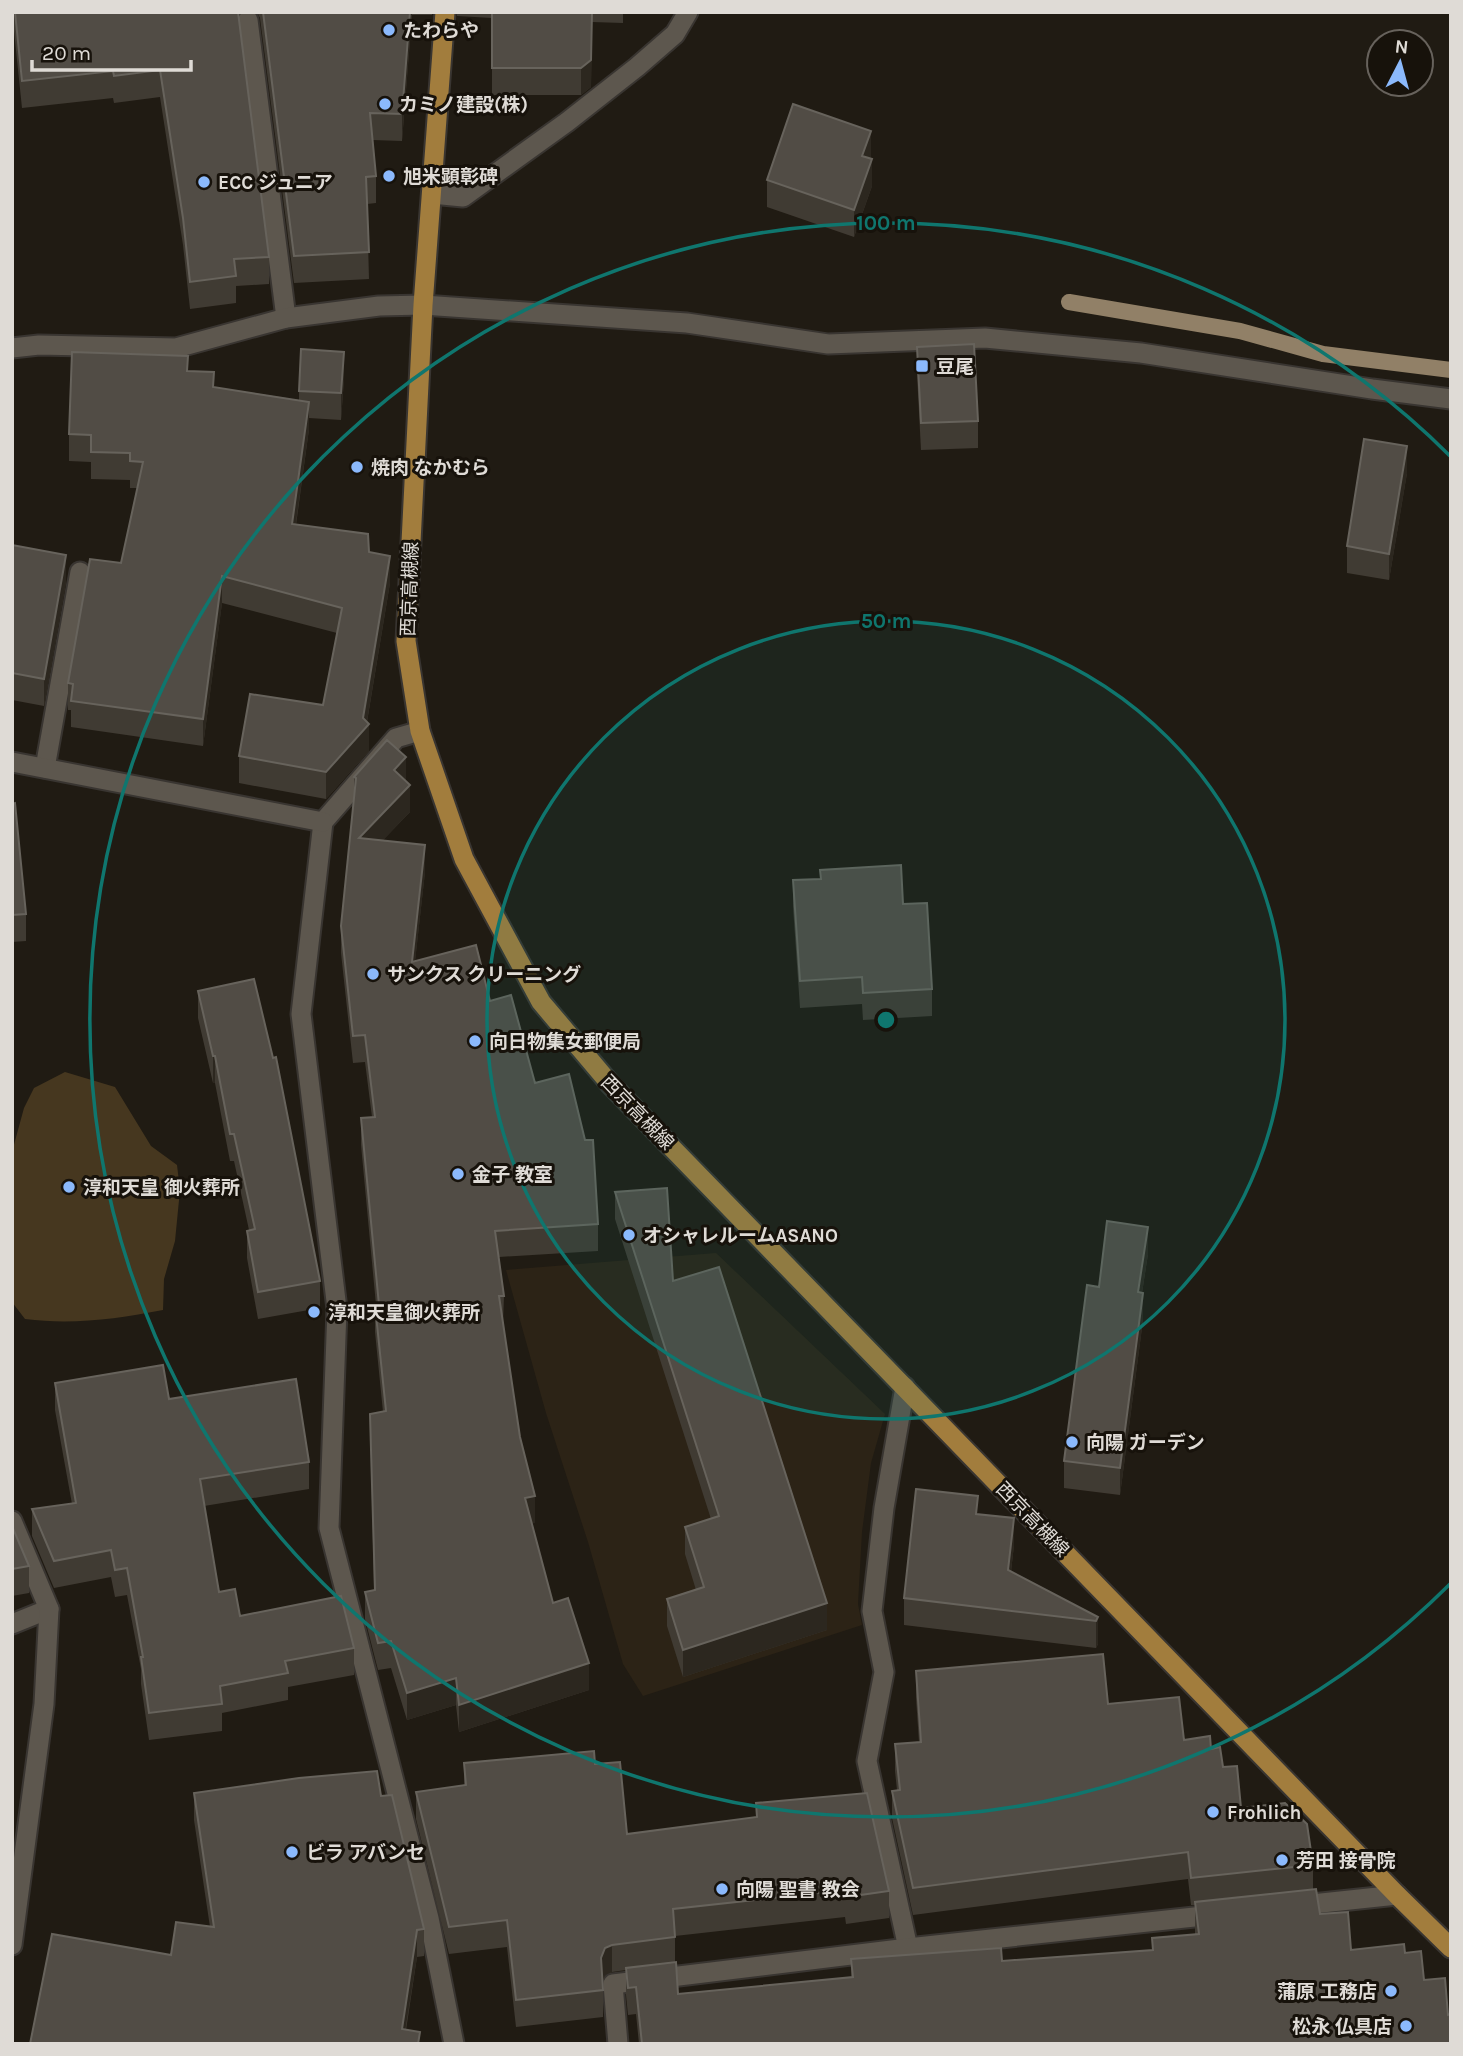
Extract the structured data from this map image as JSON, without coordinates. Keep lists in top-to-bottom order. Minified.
{"streets":{"main road":["西京高槻線"]},"places":{"other":["たわらや","カミノ建設(株)","旭米顕彰碑","ECC ジュニア","焼肉 なかむら","サンクス クリーニング","向日物集女郵便局","金子 教室","淳和天皇 御火葬所","オシャレルームASANO","淳和天皇御火葬所","向陽 ガーデン","Frohlich","ビラ アバンセ","芳田 接骨院","向陽 聖書 教会","蒲原 工務店","松永 仏具店"],"transit":["豆尾"]},"scale_bar":"20 m","north":"top","rings":["100 m","50 m"]}
